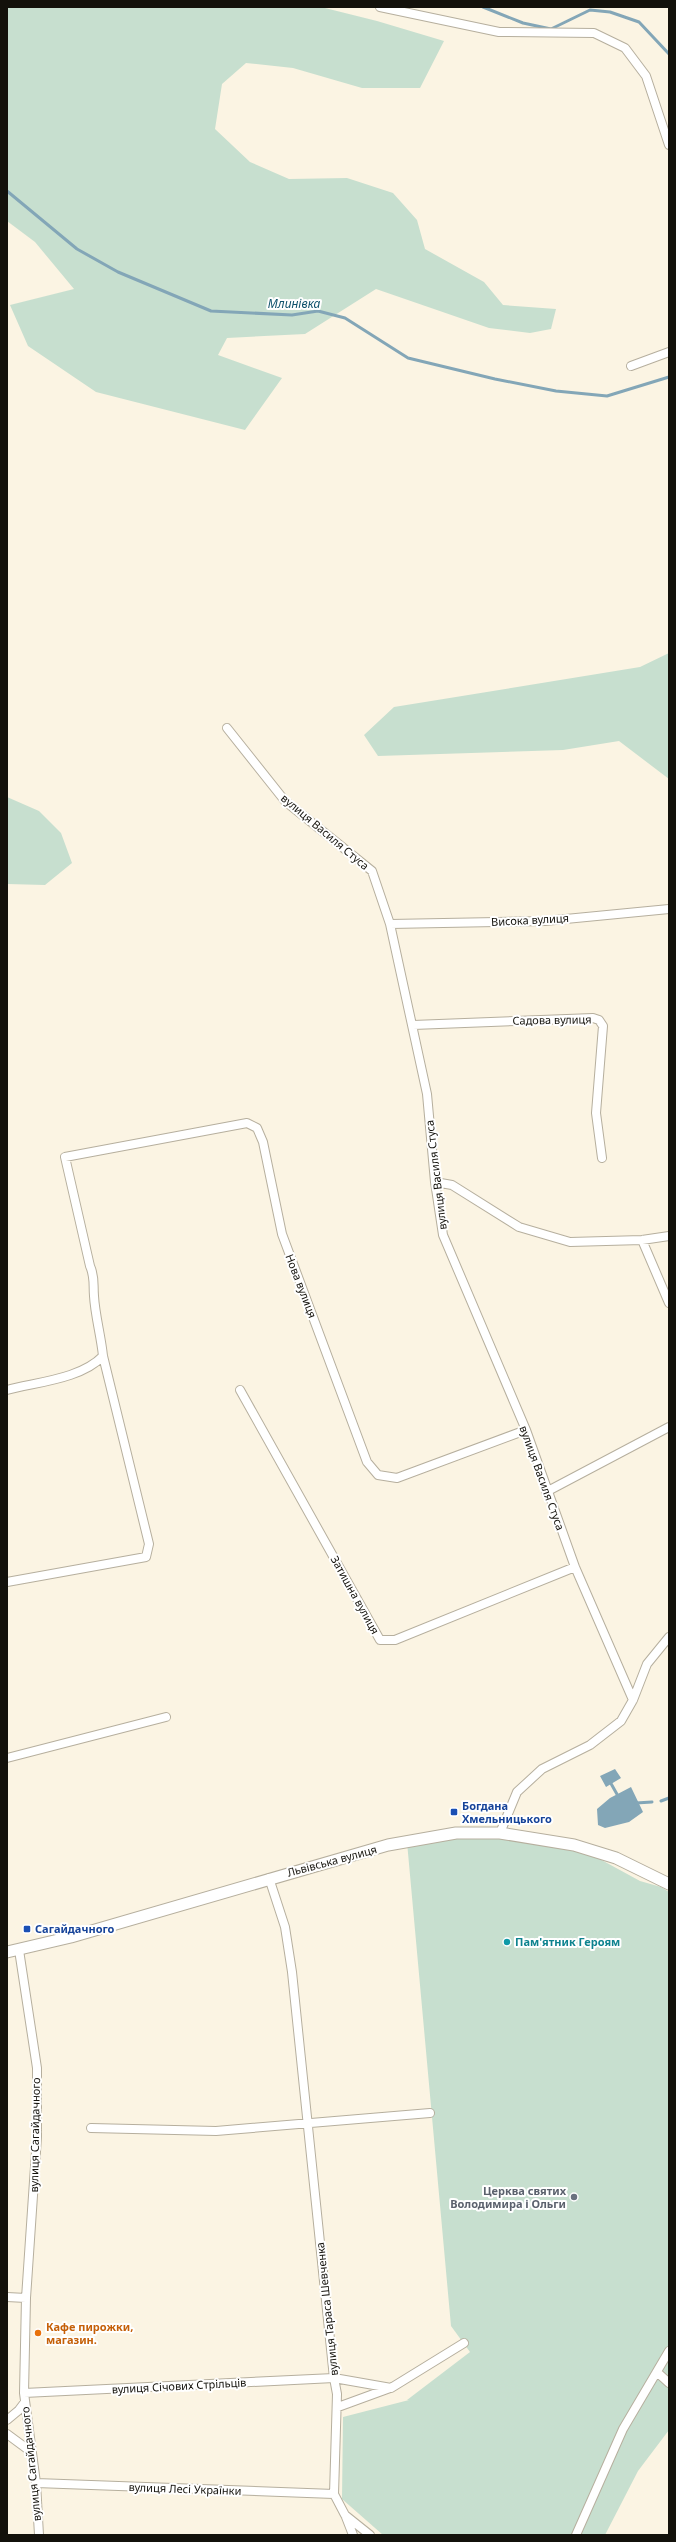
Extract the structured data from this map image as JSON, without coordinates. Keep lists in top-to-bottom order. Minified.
{"streets":{"main road":["Львівська вулиця"],"street":["вулиця Василя Стуса","Висока вулиця","Садова вулиця","Нова вулиця","Затишна вулиця","вулиця Сагайдачного","вулиця Тараса Шевченка","вулиця Січових Стрільців","вулиця Лесі Українки"]},"crossings":[["вулиця Василя Стуса","Висока вулиця"],["вулиця Василя Стуса","Садова вулиця"],["вулиця Василя Стуса","Нова вулиця"],["вулиця Василя Стуса","Затишна вулиця"],["Львівська вулиця","вулиця Сагайдачного"],["Львівська вулиця","вулиця Тараса Шевченка"],["вулиця Сагайдачного","вулиця Січових Стрільців"],["вулиця Сагайдачного","вулиця Лесі Українки"],["вулиця Тараса Шевченка","вулиця Січових Стрільців"],["вулиця Тараса Шевченка","вулиця Лесі Українки"]],"water":["Млинівка"],"places":{"transit":["Богдана Хмельницького","Сагайдачного"],"other":["Пам'ятник Героям","Церква святих Володимира і Ольги","Кафе пирожки, магазин."]}}
